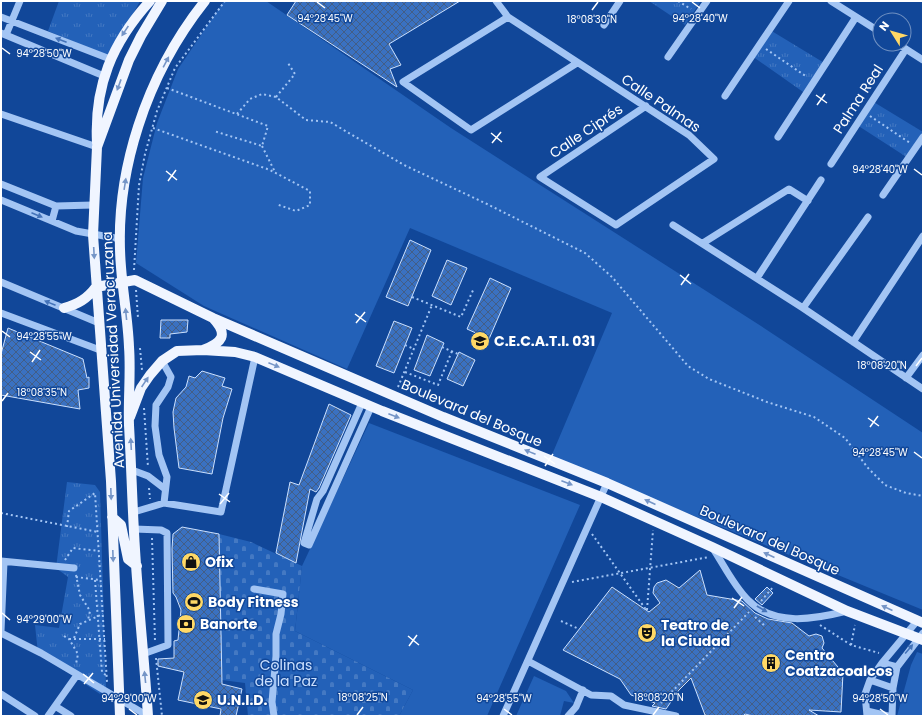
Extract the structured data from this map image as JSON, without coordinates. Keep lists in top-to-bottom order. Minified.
{"streets":{"main road":["Avenida Universidad Veracruzana","Boulevard del Bosque"],"street":["Palma Real","Calle Palmas","Calle Ciprés"]},"crossings":[["Calle Palmas","Calle Ciprés"],["Avenida Universidad Veracruzana","Boulevard del Bosque"]],"parks":["Colinas de la Paz"],"places":{"school or university":["C.E.C.A.T.I. 031","U.N.I.D."],"shop":["Ofix"],"sports":["Body Fitness"],"bank":["Banorte"],"theatre":["Teatro de la Ciudad"],"building":["Centro Coatzacoalcos"]},"north":"top left","coordinates":["94°28'45\"W","94°28'40\"W","18°08'30\"N","94°28'50\"W","94°28'55\"W","18°08'20\"N","18°08'35\"N","94°29'00\"W","18°08'25\"N"]}
